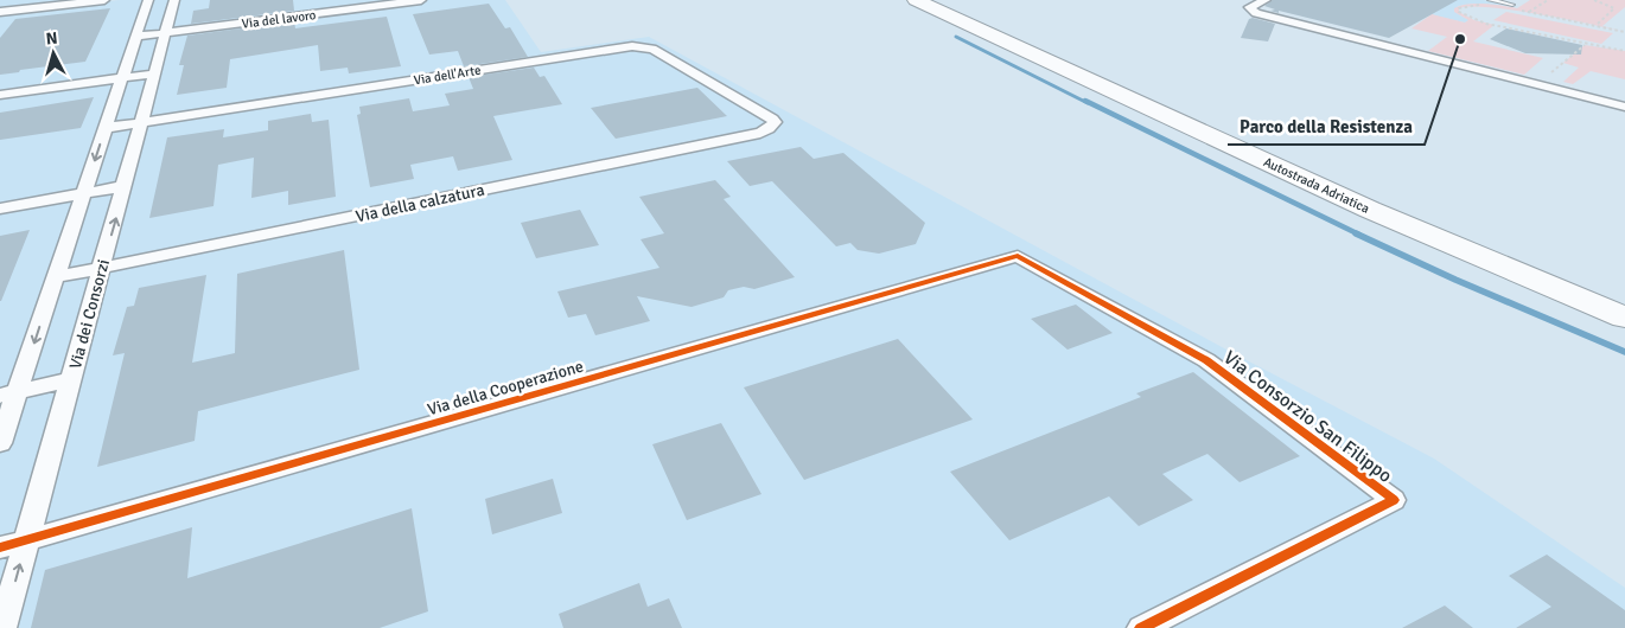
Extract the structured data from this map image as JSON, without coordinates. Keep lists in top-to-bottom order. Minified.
{"streets":{"highway":["Autostrada Adriatica"],"street":["Via del lavoro","Via dell'Arte","Via della calzatura","Via dei Consorzi","Via della Cooperazione","Via Consorzio San Filippo"]},"crossings":[["Via del lavoro","Via dei Consorzi"],["Via dell'Arte","Via della calzatura"],["Via dell'Arte","Via dei Consorzi"],["Via della calzatura","Via dei Consorzi"],["Via dei Consorzi","Via della Cooperazione"],["Via della Cooperazione","Via Consorzio San Filippo"]],"places":["Parco della Resistenza"],"north":"top"}
